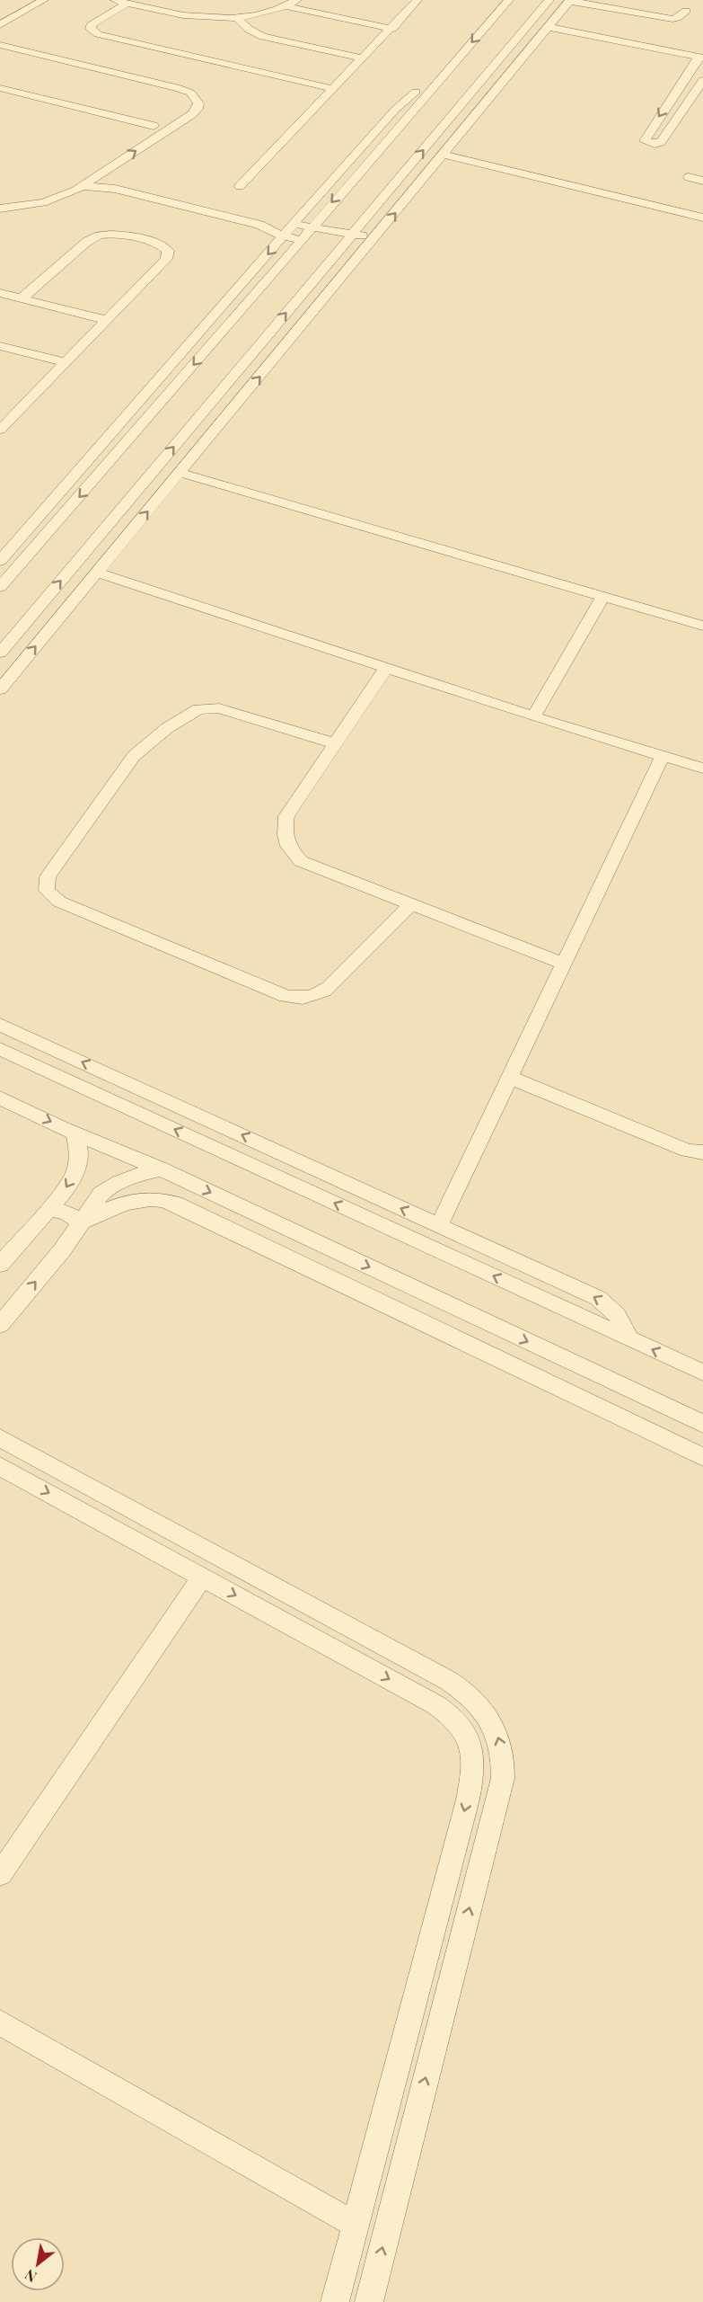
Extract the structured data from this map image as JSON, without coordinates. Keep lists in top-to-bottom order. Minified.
{"north":"bottom left"}
